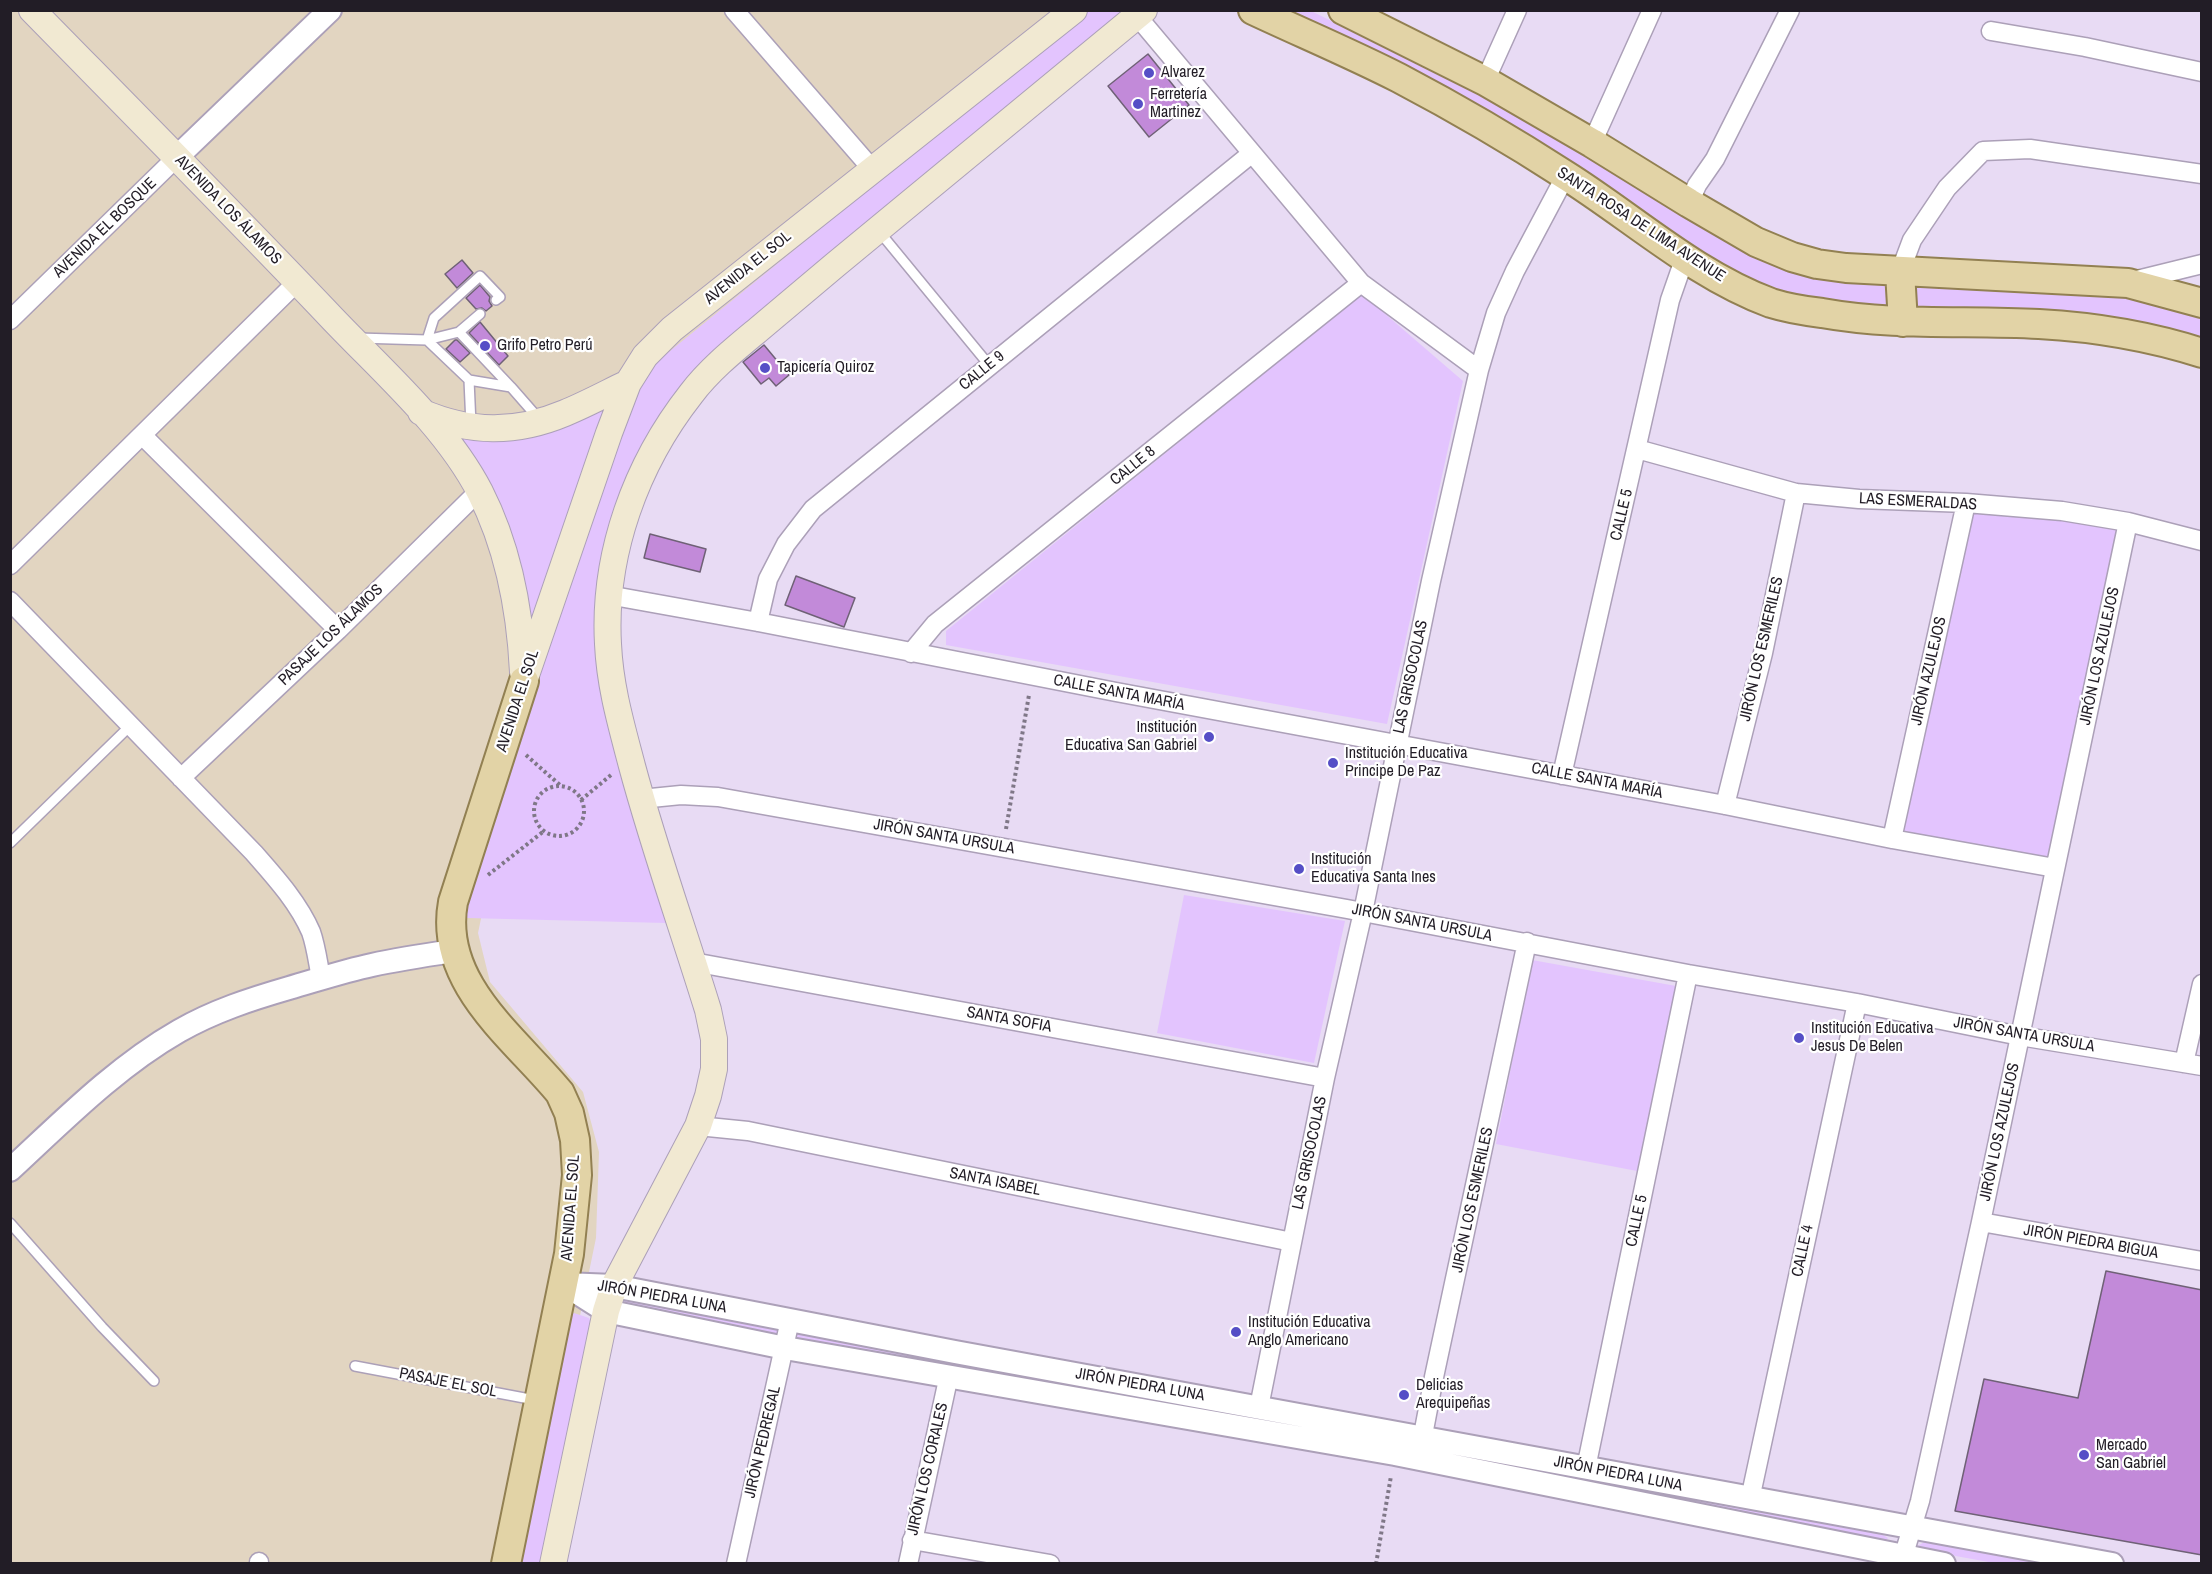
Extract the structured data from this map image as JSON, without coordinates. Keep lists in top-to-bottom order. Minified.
{"streets":{"main road":["AVENIDA LOS ÁLAMOS","SANTA ROSA DE LIMA AVENUE","AVENIDA EL SOL"],"street":["AVENIDA EL BOSQUE","CALLE 9","CALLE 8","LAS ESMERALDAS","CALLE 5","PASAJE LOS ÁLAMOS","JIRÓN LOS ESMERILES","JIRÓN LOS AZULEJOS","JIRÓN AZULEJOS","LAS GRISOCOLAS","CALLE SANTA MARÍA","JIRÓN SANTA URSULA","SANTA SOFIA","SANTA ISABEL","JIRÓN PIEDRA BIGUA","CALLE 4","JIRÓN PIEDRA LUNA","JIRÓN PEDREGAL","JIRÓN LOS CORALES"],"lane":["PASAJE EL SOL"]},"crossings":[["AVENIDA LOS ÁLAMOS","AVENIDA EL BOSQUE"],["AVENIDA LOS ÁLAMOS","AVENIDA EL SOL"],["AVENIDA LOS ÁLAMOS","PASAJE LOS ÁLAMOS"],["SANTA ROSA DE LIMA AVENUE","CALLE 5"],["SANTA ROSA DE LIMA AVENUE","LAS GRISOCOLAS"],["AVENIDA EL SOL","JIRÓN PIEDRA LUNA"],["AVENIDA EL SOL","PASAJE EL SOL"],["CALLE 9","CALLE SANTA MARÍA"],["CALLE 8","CALLE SANTA MARÍA"],["LAS ESMERALDAS","CALLE 5"],["LAS ESMERALDAS","JIRÓN LOS ESMERILES"],["LAS ESMERALDAS","JIRÓN LOS AZULEJOS"],["LAS ESMERALDAS","JIRÓN AZULEJOS"],["CALLE 5","CALLE SANTA MARÍA"],["CALLE 5","JIRÓN SANTA URSULA"],["CALLE 5","JIRÓN PIEDRA LUNA"],["JIRÓN LOS ESMERILES","CALLE SANTA MARÍA"],["JIRÓN LOS ESMERILES","JIRÓN SANTA URSULA"],["JIRÓN LOS ESMERILES","JIRÓN PIEDRA LUNA"],["JIRÓN LOS AZULEJOS","CALLE SANTA MARÍA"],["JIRÓN LOS AZULEJOS","JIRÓN SANTA URSULA"],["JIRÓN LOS AZULEJOS","JIRÓN PIEDRA BIGUA"],["JIRÓN LOS AZULEJOS","JIRÓN PIEDRA LUNA"],["JIRÓN AZULEJOS","CALLE SANTA MARÍA"],["LAS GRISOCOLAS","CALLE SANTA MARÍA"],["LAS GRISOCOLAS","JIRÓN SANTA URSULA"],["LAS GRISOCOLAS","SANTA SOFIA"],["LAS GRISOCOLAS","SANTA ISABEL"],["LAS GRISOCOLAS","JIRÓN PIEDRA LUNA"],["JIRÓN SANTA URSULA","CALLE 4"],["CALLE 4","JIRÓN PIEDRA LUNA"],["JIRÓN PIEDRA LUNA","JIRÓN PEDREGAL"],["JIRÓN PIEDRA LUNA","JIRÓN LOS CORALES"]],"places":["Alvarez","Ferretería Martinez","Grifo Petro Perú","Tapicería Quiroz","Institución Educativa San Gabriel","Institución Educativa Principe De Paz","Institución Educativa Santa Ines","Institución Educativa Jesus De Belen","Institución Educativa Anglo Americano","Delicias Arequipeñas","Mercado San Gabriel"]}
